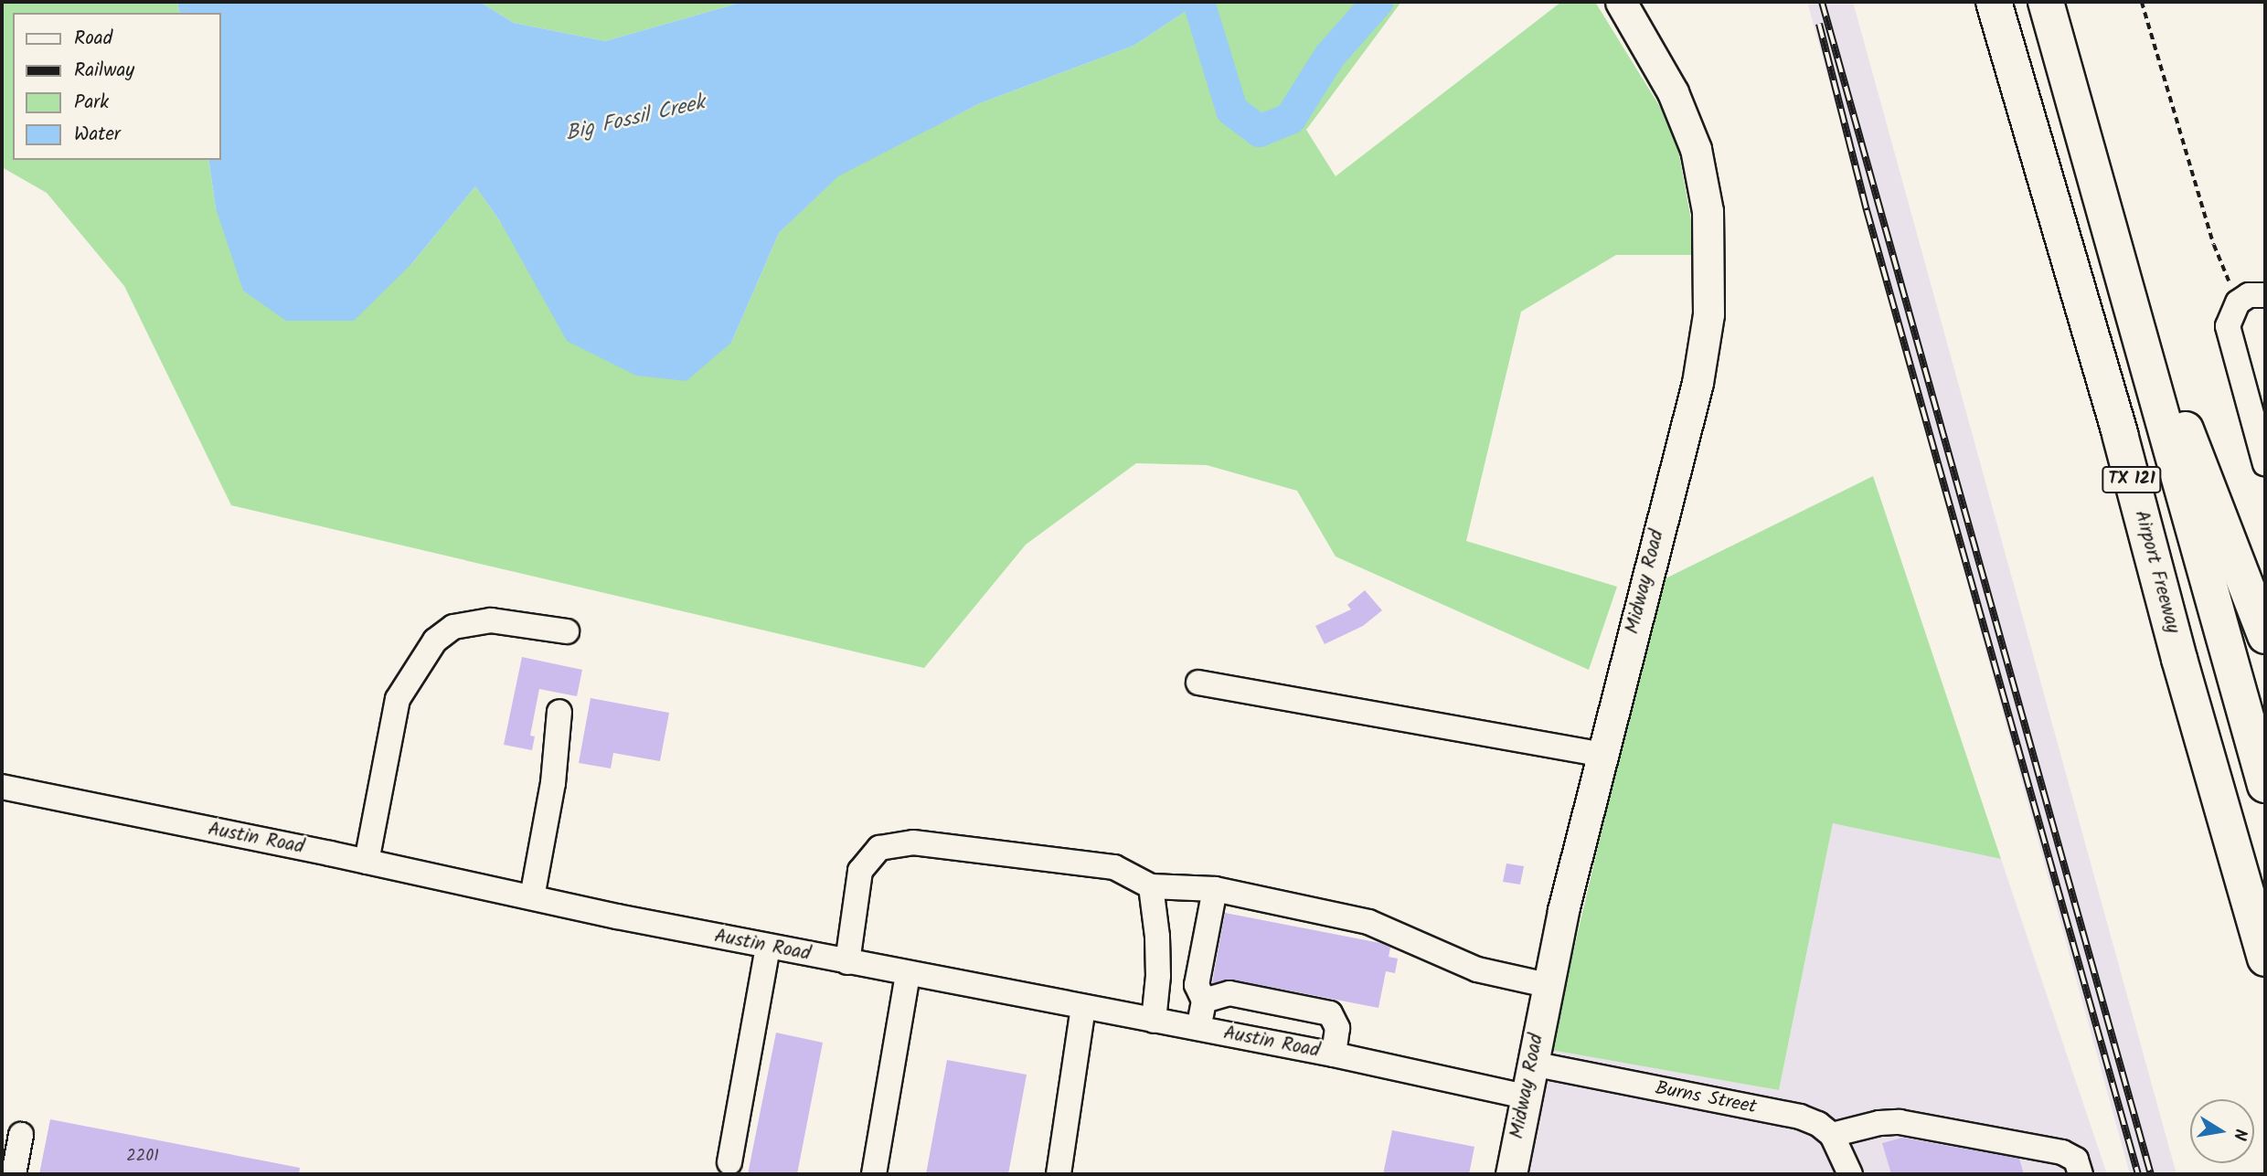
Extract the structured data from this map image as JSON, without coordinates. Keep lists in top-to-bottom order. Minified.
{"streets":{"highway":["TX 121","Airport Freeway"],"main road":["Midway Road"],"street":["Austin Road","Burns Street"]},"crossings":[["Midway Road","Austin Road"],["Midway Road","Burns Street"]],"water":["Big Fossil Creek"],"house_numbers":["2201"],"legend":["Road","Railway","Park","Water"],"north":"right"}
